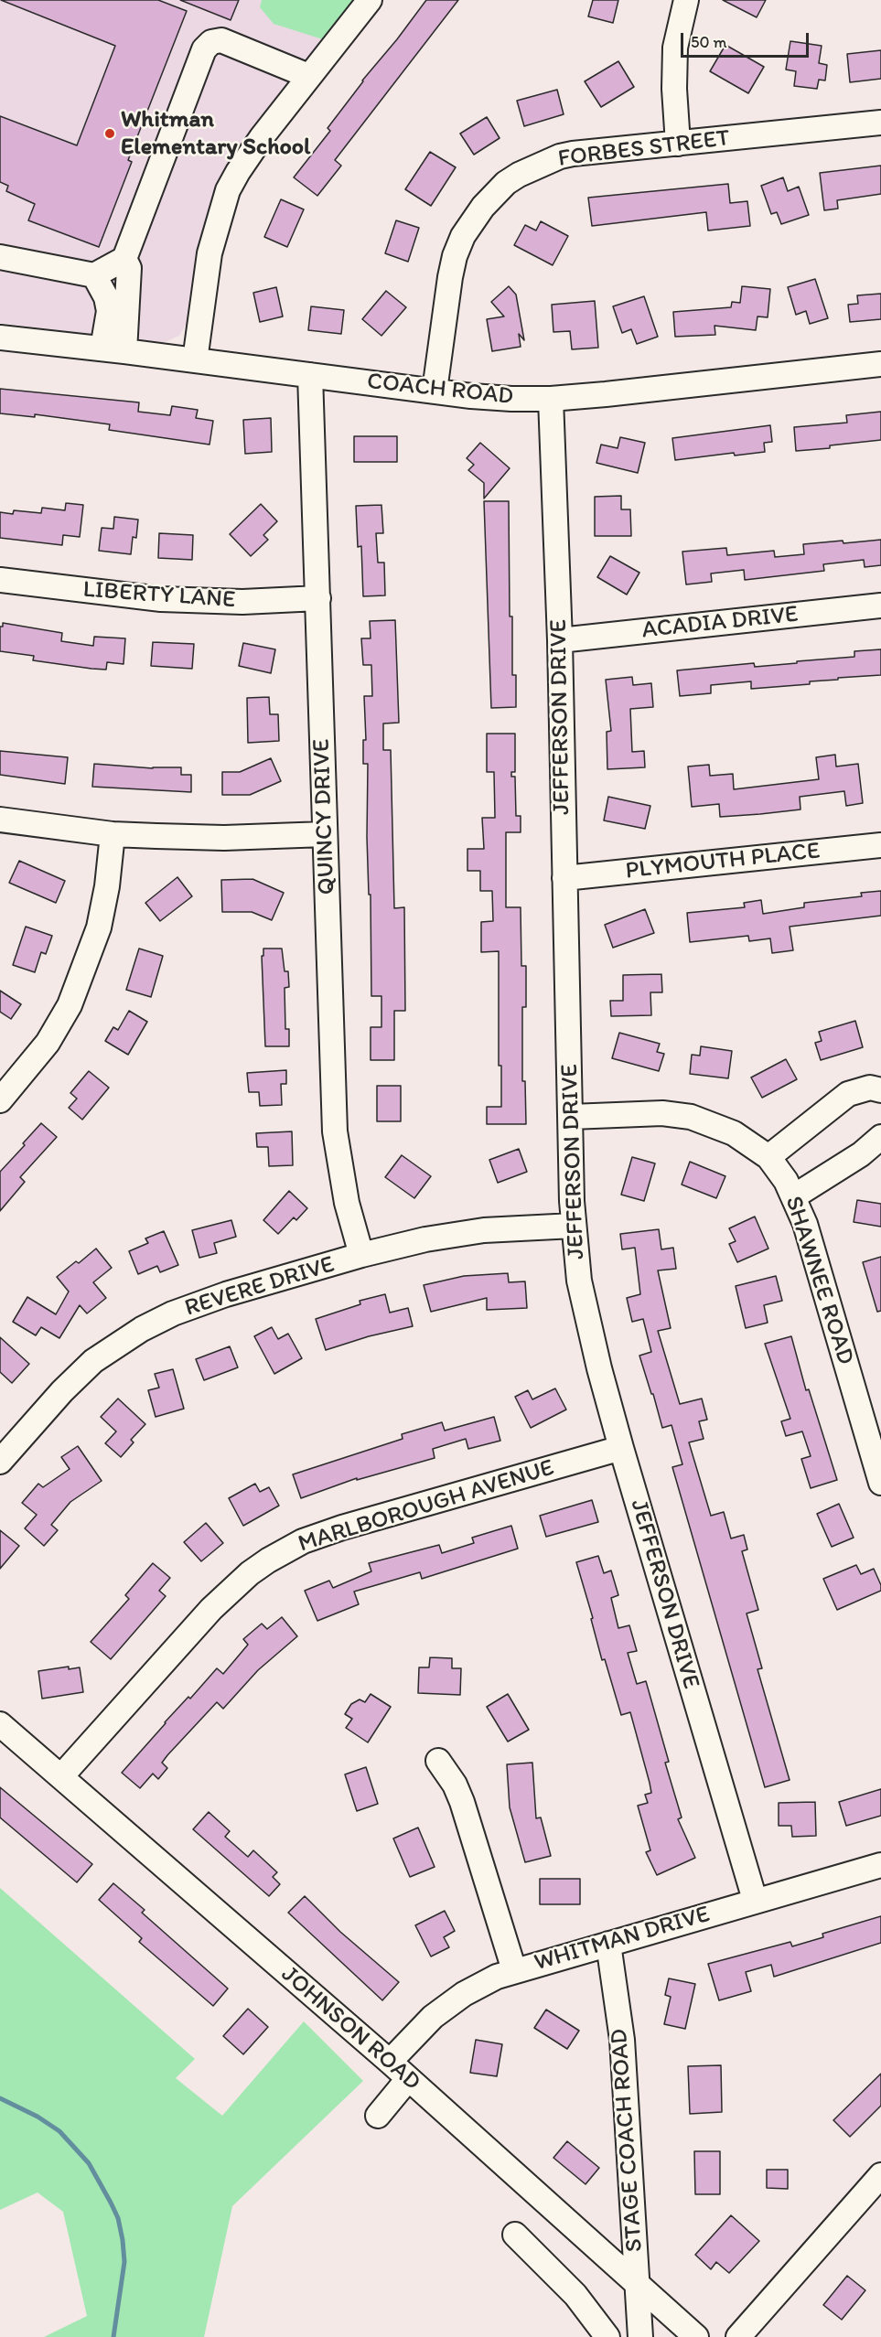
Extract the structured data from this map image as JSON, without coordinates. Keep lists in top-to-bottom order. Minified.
{"streets":{"street":["FORBES STREET","COACH ROAD","LIBERTY LANE","ACADIA DRIVE","JEFFERSON DRIVE","QUINCY DRIVE","PLYMOUTH PLACE","SHAWNEE ROAD","REVERE DRIVE","MARLBOROUGH AVENUE","WHITMAN DRIVE","JOHNSON ROAD","STAGE COACH ROAD"]},"crossings":[["FORBES STREET","COACH ROAD"],["COACH ROAD","JEFFERSON DRIVE"],["COACH ROAD","QUINCY DRIVE"],["LIBERTY LANE","QUINCY DRIVE"],["ACADIA DRIVE","JEFFERSON DRIVE"],["JEFFERSON DRIVE","PLYMOUTH PLACE"],["JEFFERSON DRIVE","SHAWNEE ROAD"],["JEFFERSON DRIVE","REVERE DRIVE"],["JEFFERSON DRIVE","MARLBOROUGH AVENUE"],["JEFFERSON DRIVE","WHITMAN DRIVE"],["QUINCY DRIVE","REVERE DRIVE"],["MARLBOROUGH AVENUE","JOHNSON ROAD"],["WHITMAN DRIVE","JOHNSON ROAD"],["WHITMAN DRIVE","STAGE COACH ROAD"],["JOHNSON ROAD","STAGE COACH ROAD"]],"places":["Whitman Elementary School"],"scale_bar":"50 m"}
